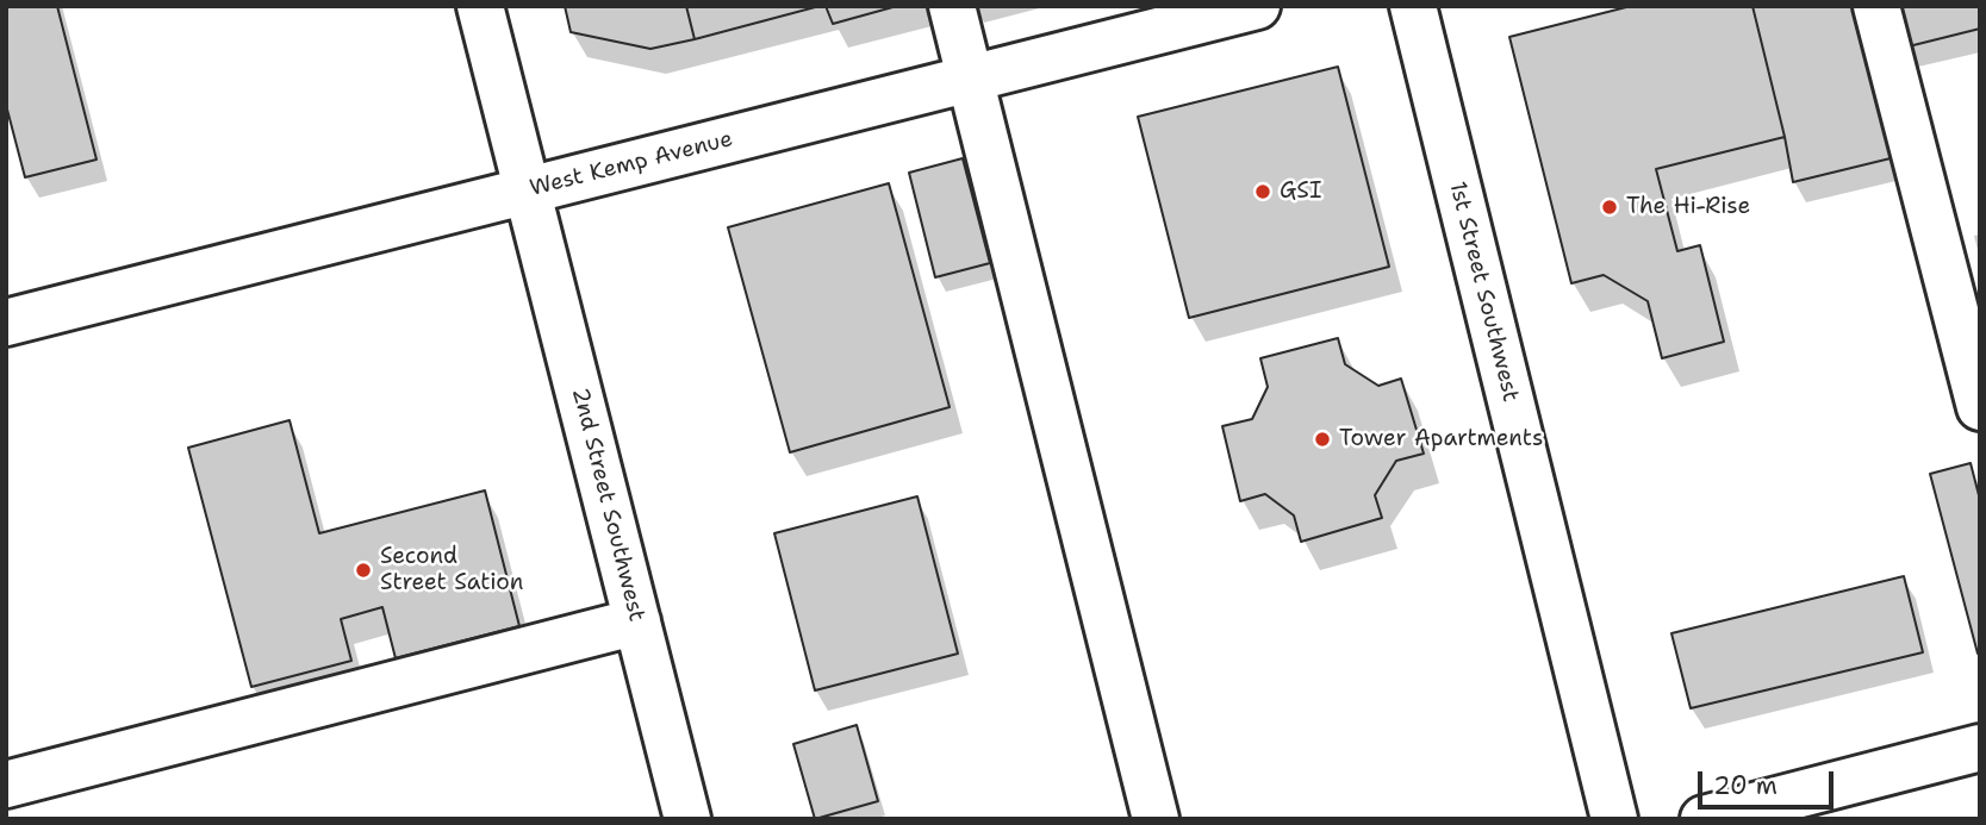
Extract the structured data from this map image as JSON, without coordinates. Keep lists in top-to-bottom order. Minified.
{"streets":{"street":["West Kemp Avenue","1st Street Southwest","2nd Street Southwest"]},"crossings":[["West Kemp Avenue","2nd Street Southwest"]],"places":["GSI","The Hi-Rise","Tower Apartments","Second Street Sation"],"scale_bar":"20 m"}
